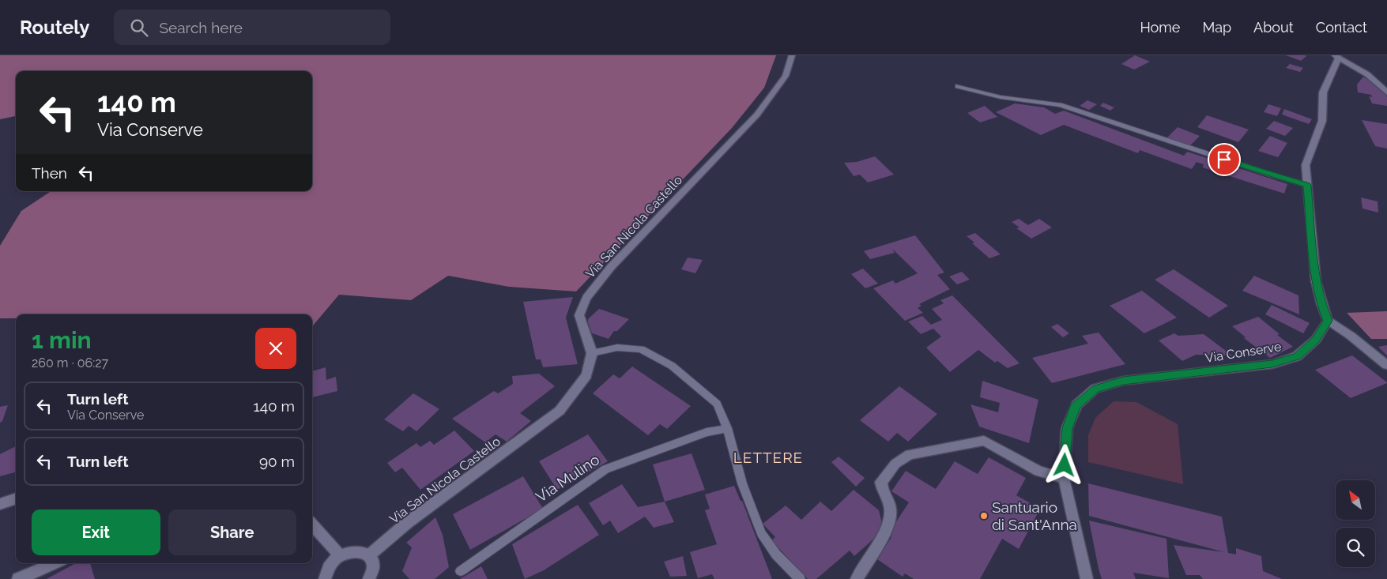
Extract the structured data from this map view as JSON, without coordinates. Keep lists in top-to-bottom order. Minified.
{"streets":{"street":["Via San Nicola Castello","Via Conserve"],"lane":["Via Mulino"]},"districts":["LETTERE"],"places":["Santuario di Sant'Anna"],"north":"top left","page":{"header":"Routely","search":"Search here","nav":["Home","Map","About","Contact"],"turn":["140 m","Via Conserve"],"then":"Then","heading":["1 min","260 m · 06:27"],"list":[{"name":"Turn left","note":"Via Conserve","value":"140 m"},{"name":"Turn left","value":"90 m"}],"buttons":["Exit","Share"]}}
